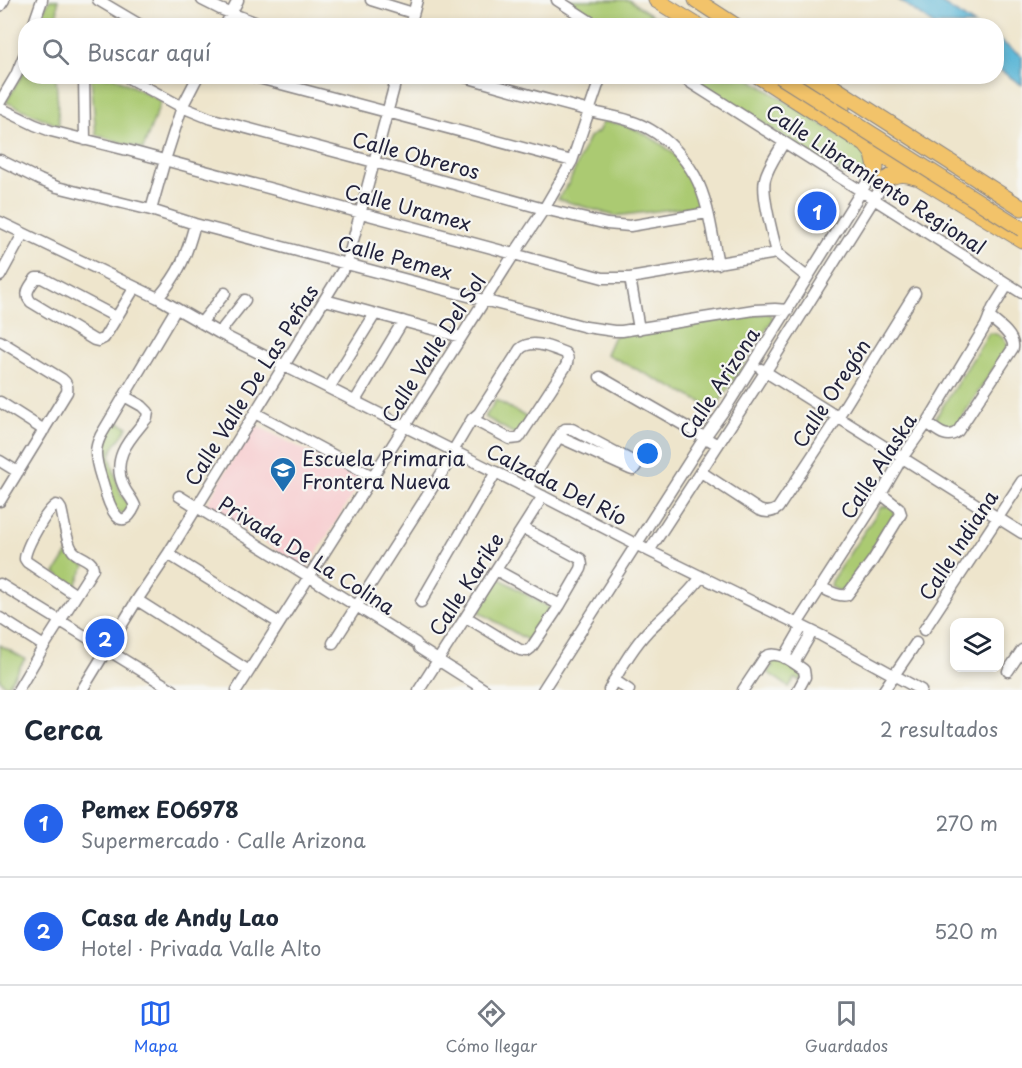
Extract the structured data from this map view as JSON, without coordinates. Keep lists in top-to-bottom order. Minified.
{"streets":{"street":["Calle Obreros","Calle Libramiento Regional","Calle Uramex","Calle Pemex","Calle Valle Del Sol","Calle Arizona","Calle Valle De Las Peñas","Calle Oregón","Calle Alaska","Calzada Del Río","Calle Indiana","Privada De La Colina","Calle Karike"]},"crossings":[["Calle Obreros","Calle Valle Del Sol"],["Calle Obreros","Calle Valle De Las Peñas"],["Calle Libramiento Regional","Calle Arizona"],["Calle Libramiento Regional","Calle Alaska"],["Calle Uramex","Calle Valle Del Sol"],["Calle Uramex","Calle Valle De Las Peñas"],["Calle Pemex","Calle Valle Del Sol"],["Calle Pemex","Calle Arizona"],["Calle Pemex","Calle Valle De Las Peñas"],["Calle Valle Del Sol","Calzada Del Río"],["Calle Valle Del Sol","Privada De La Colina"],["Calle Arizona","Calle Oregón"],["Calle Arizona","Calzada Del Río"],["Calle Valle De Las Peñas","Calzada Del Río"],["Calle Valle De Las Peñas","Privada De La Colina"],["Calle Alaska","Calzada Del Río"],["Calzada Del Río","Calle Karike"],["Privada De La Colina","Calle Karike"]],"places":{"school or university":["Escuela Primaria Frontera Nueva"]},"page":{"search":"Buscar aquí","pins":["1","2"],"heading":["Cerca","2 resultados"],"list":[{"mark":"1","name":"Pemex E06978","note":"Supermercado · Calle Arizona","value":"270 m"},{"mark":"2","name":"Casa de Andy Lao","note":"Hotel · Privada Valle Alto","value":"520 m"}],"nav":["Mapa","Cómo llegar","Guardados"]}}
